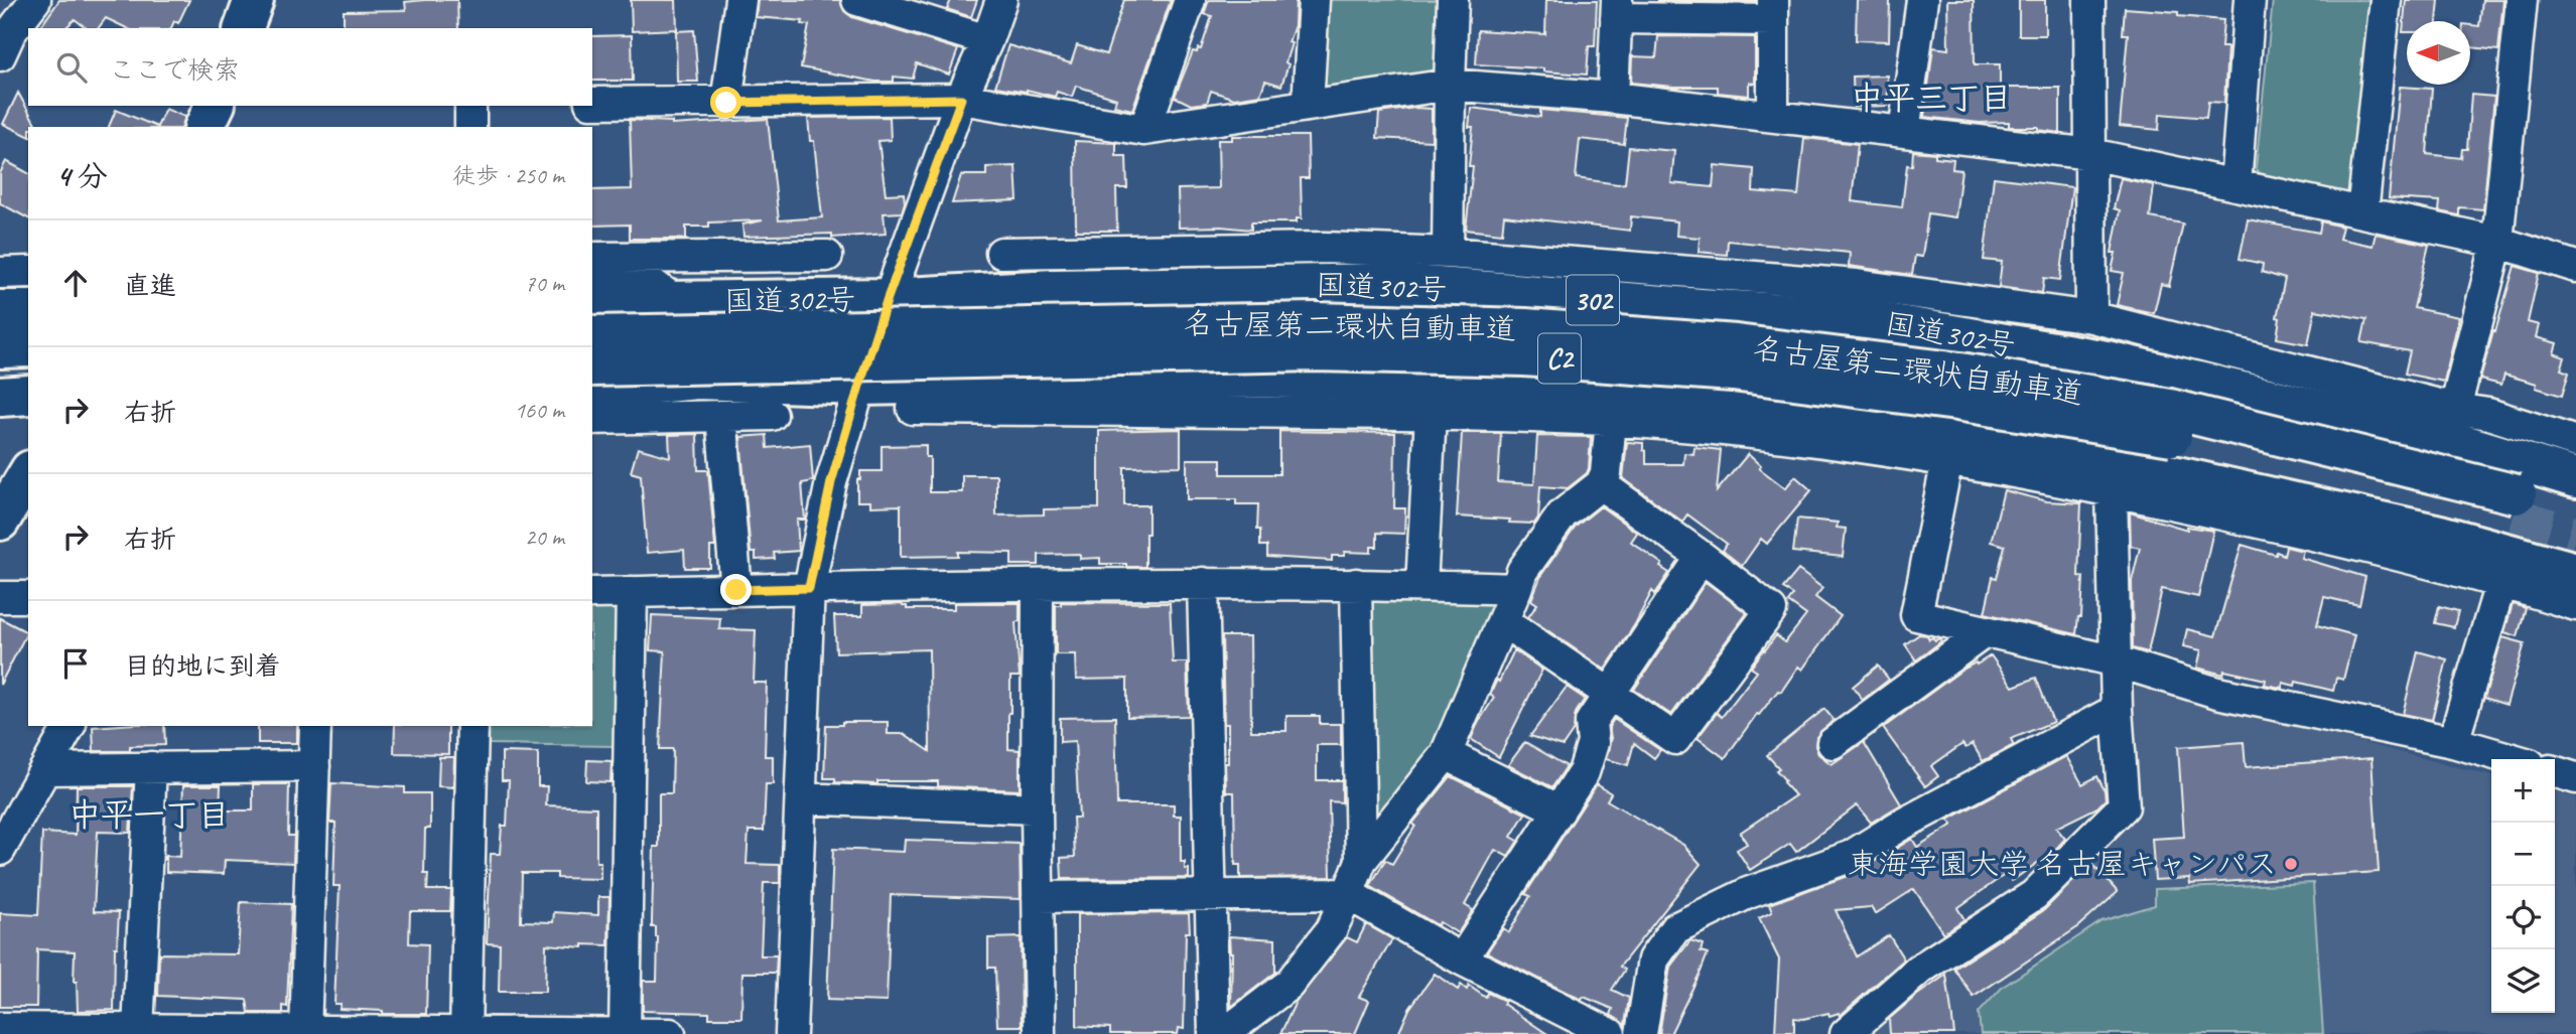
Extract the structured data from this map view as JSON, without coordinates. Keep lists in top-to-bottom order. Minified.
{"streets":{"main road":["国道302号","302","名古屋第二環状自動車道","C2"]},"districts":["中平三丁目","中平一丁目"],"places":["東海学園大学 名古屋キャンパス"],"north":"left","page":{"search":"ここで検索","heading":["4 分","徒歩 · 250 m"],"list":[["直進","70 m"],["右折","160 m"],["右折","20 m"],"目的地に到着"],"map_buttons":["+","−"]}}
